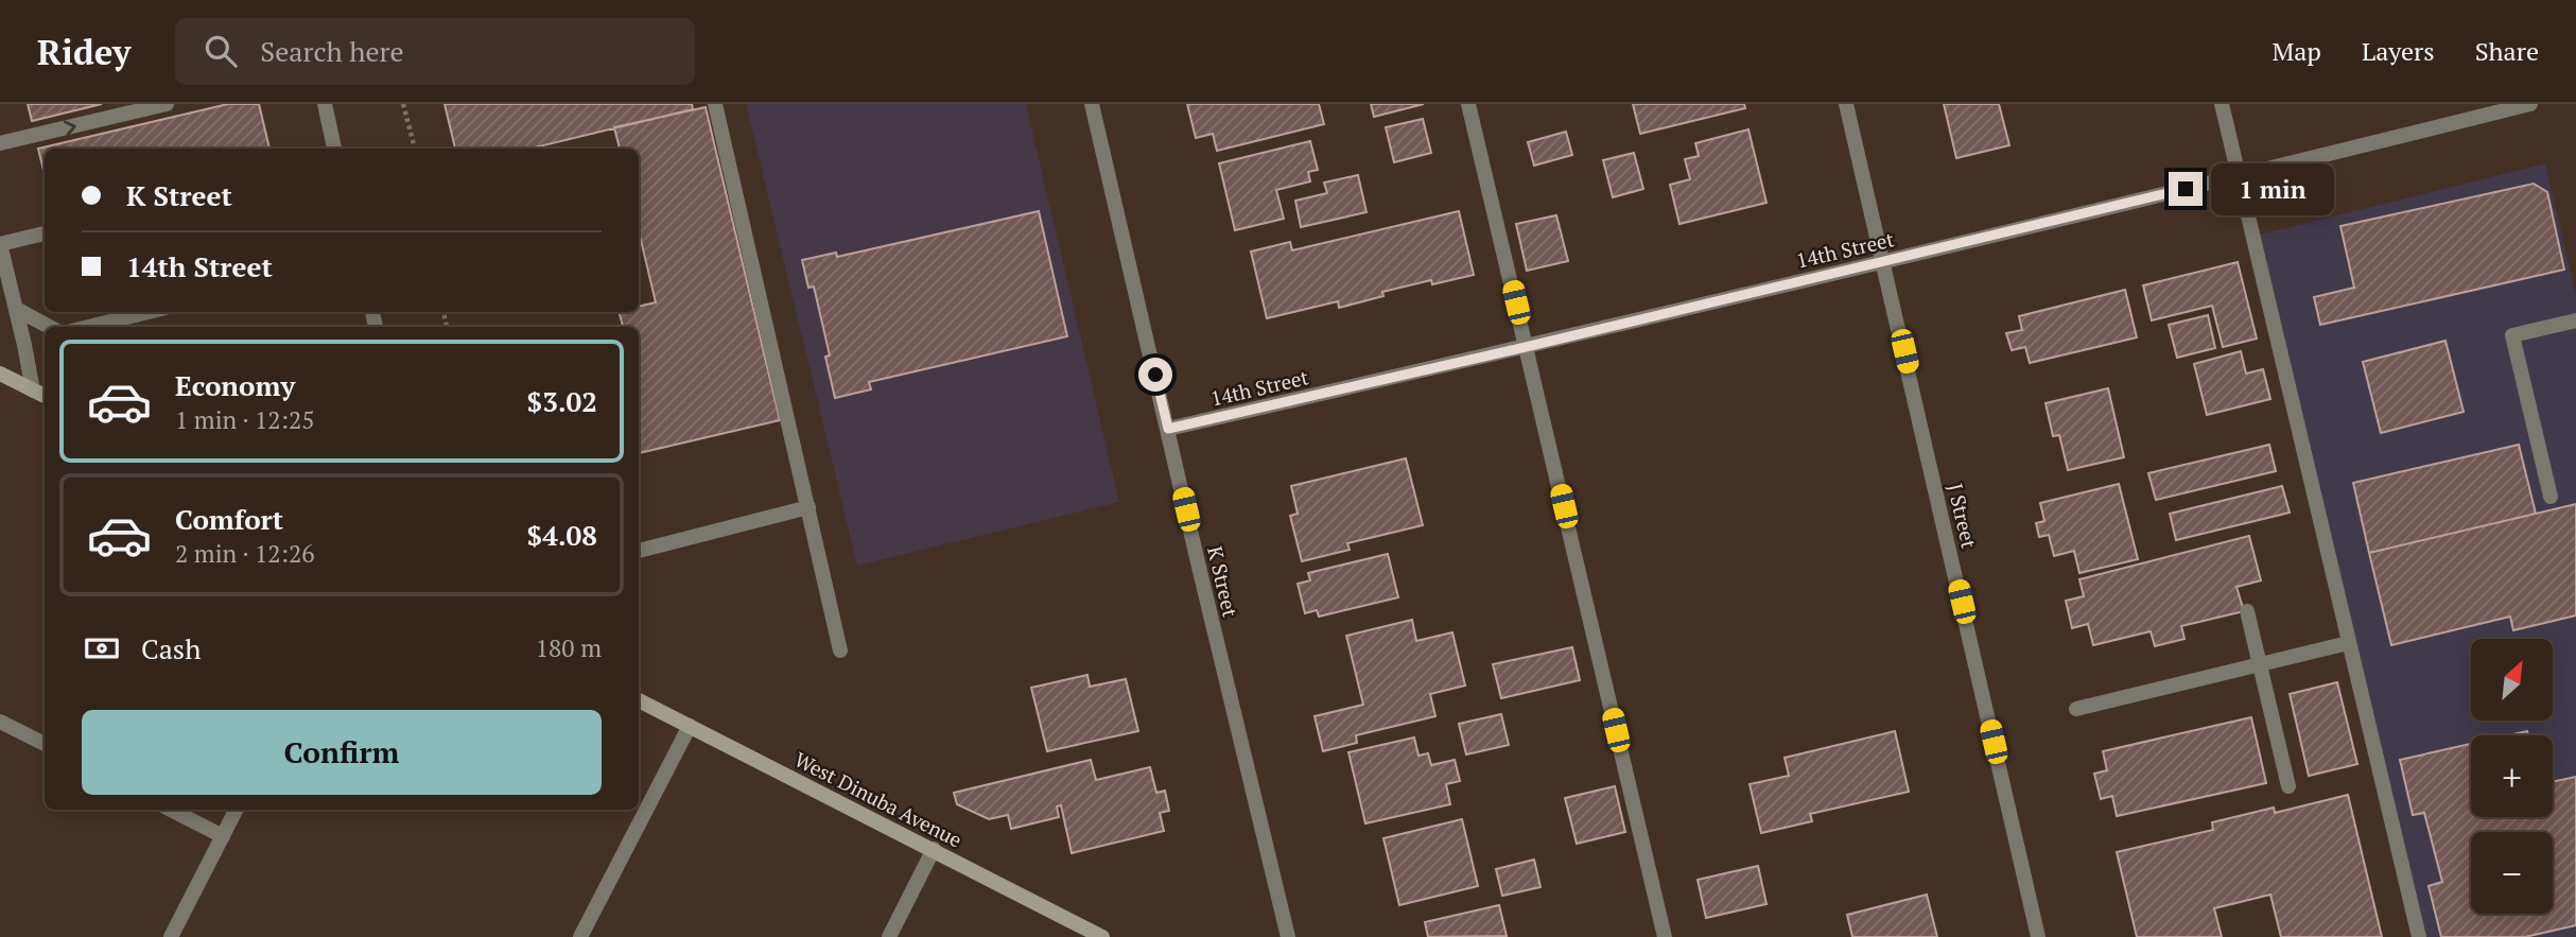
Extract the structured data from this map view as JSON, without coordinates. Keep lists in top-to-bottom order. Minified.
{"streets":{"street":["14th Street","J Street","K Street","West Dinuba Avenue"]},"crossings":[["14th Street","J Street"],["14th Street","K Street"]],"north":"top right","page":{"header":"Ridey","search":"Search here","nav":["Map","Layers","Share"],"banner":["K Street","14th Street"],"bubble":"1 min","list":[{"name":"Economy","note":"1 min · 12:25","value":"$3.02"},{"name":"Comfort","note":"2 min · 12:26","value":"$4.08"}],"pay":["Cash","180 m"],"map_buttons":["+","−"],"buttons":"Confirm"}}
